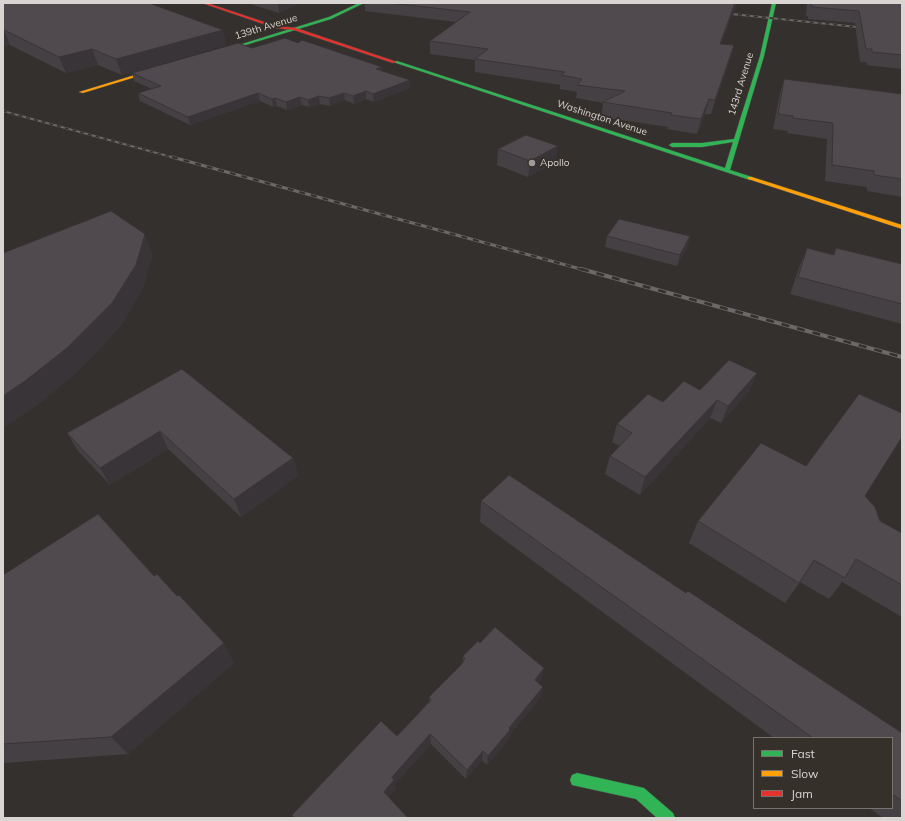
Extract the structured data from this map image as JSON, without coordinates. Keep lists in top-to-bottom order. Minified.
{"streets":{"main road":["139th Avenue","143rd Avenue","Washington Avenue"]},"crossings":[["139th Avenue","Washington Avenue"],["143rd Avenue","Washington Avenue"]],"places":["Apollo"],"legend":["Fast","Slow","Jam"]}
